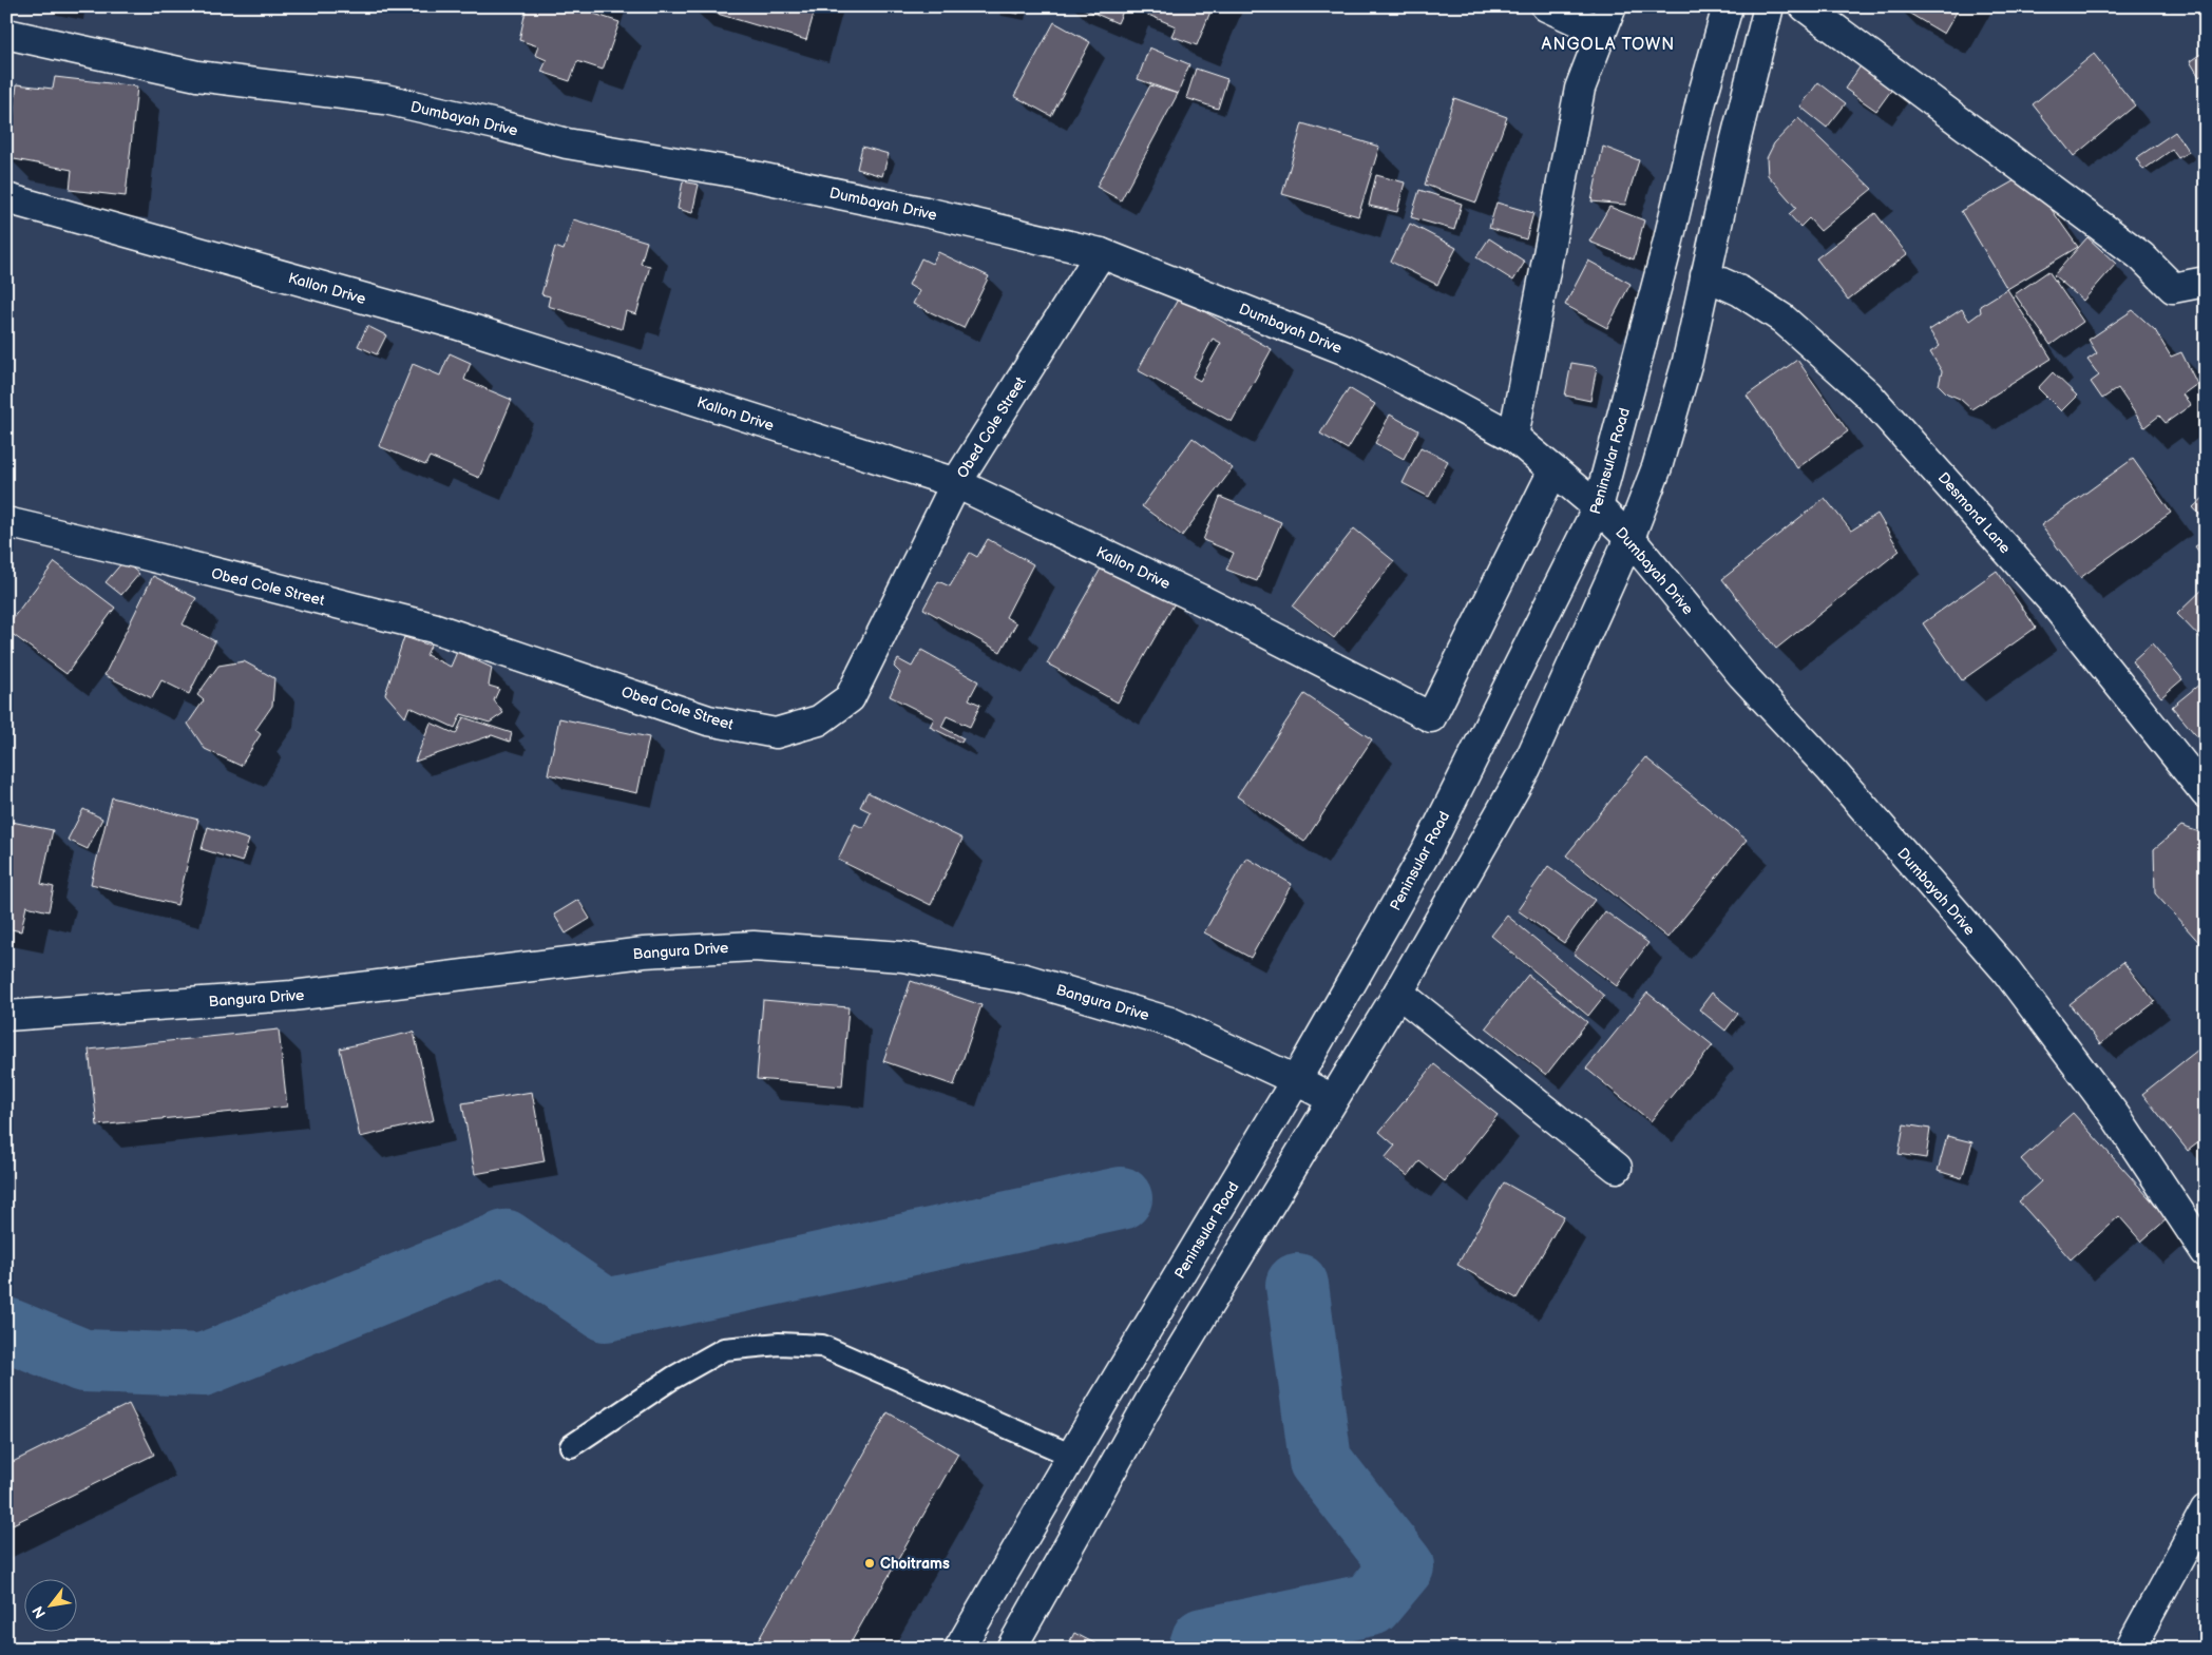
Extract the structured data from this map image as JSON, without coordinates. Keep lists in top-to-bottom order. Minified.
{"streets":{"street":["Dumbayah Drive","Kallon Drive","Obed Cole Street","Peninsular Road","Desmond Lane","Bangura Drive"]},"crossings":[["Dumbayah Drive","Kallon Drive"],["Dumbayah Drive","Obed Cole Street"],["Dumbayah Drive","Peninsular Road"],["Kallon Drive","Obed Cole Street"],["Peninsular Road","Bangura Drive"]],"districts":["ANGOLA TOWN"],"places":["Choitrams"],"north":"bottom left"}
